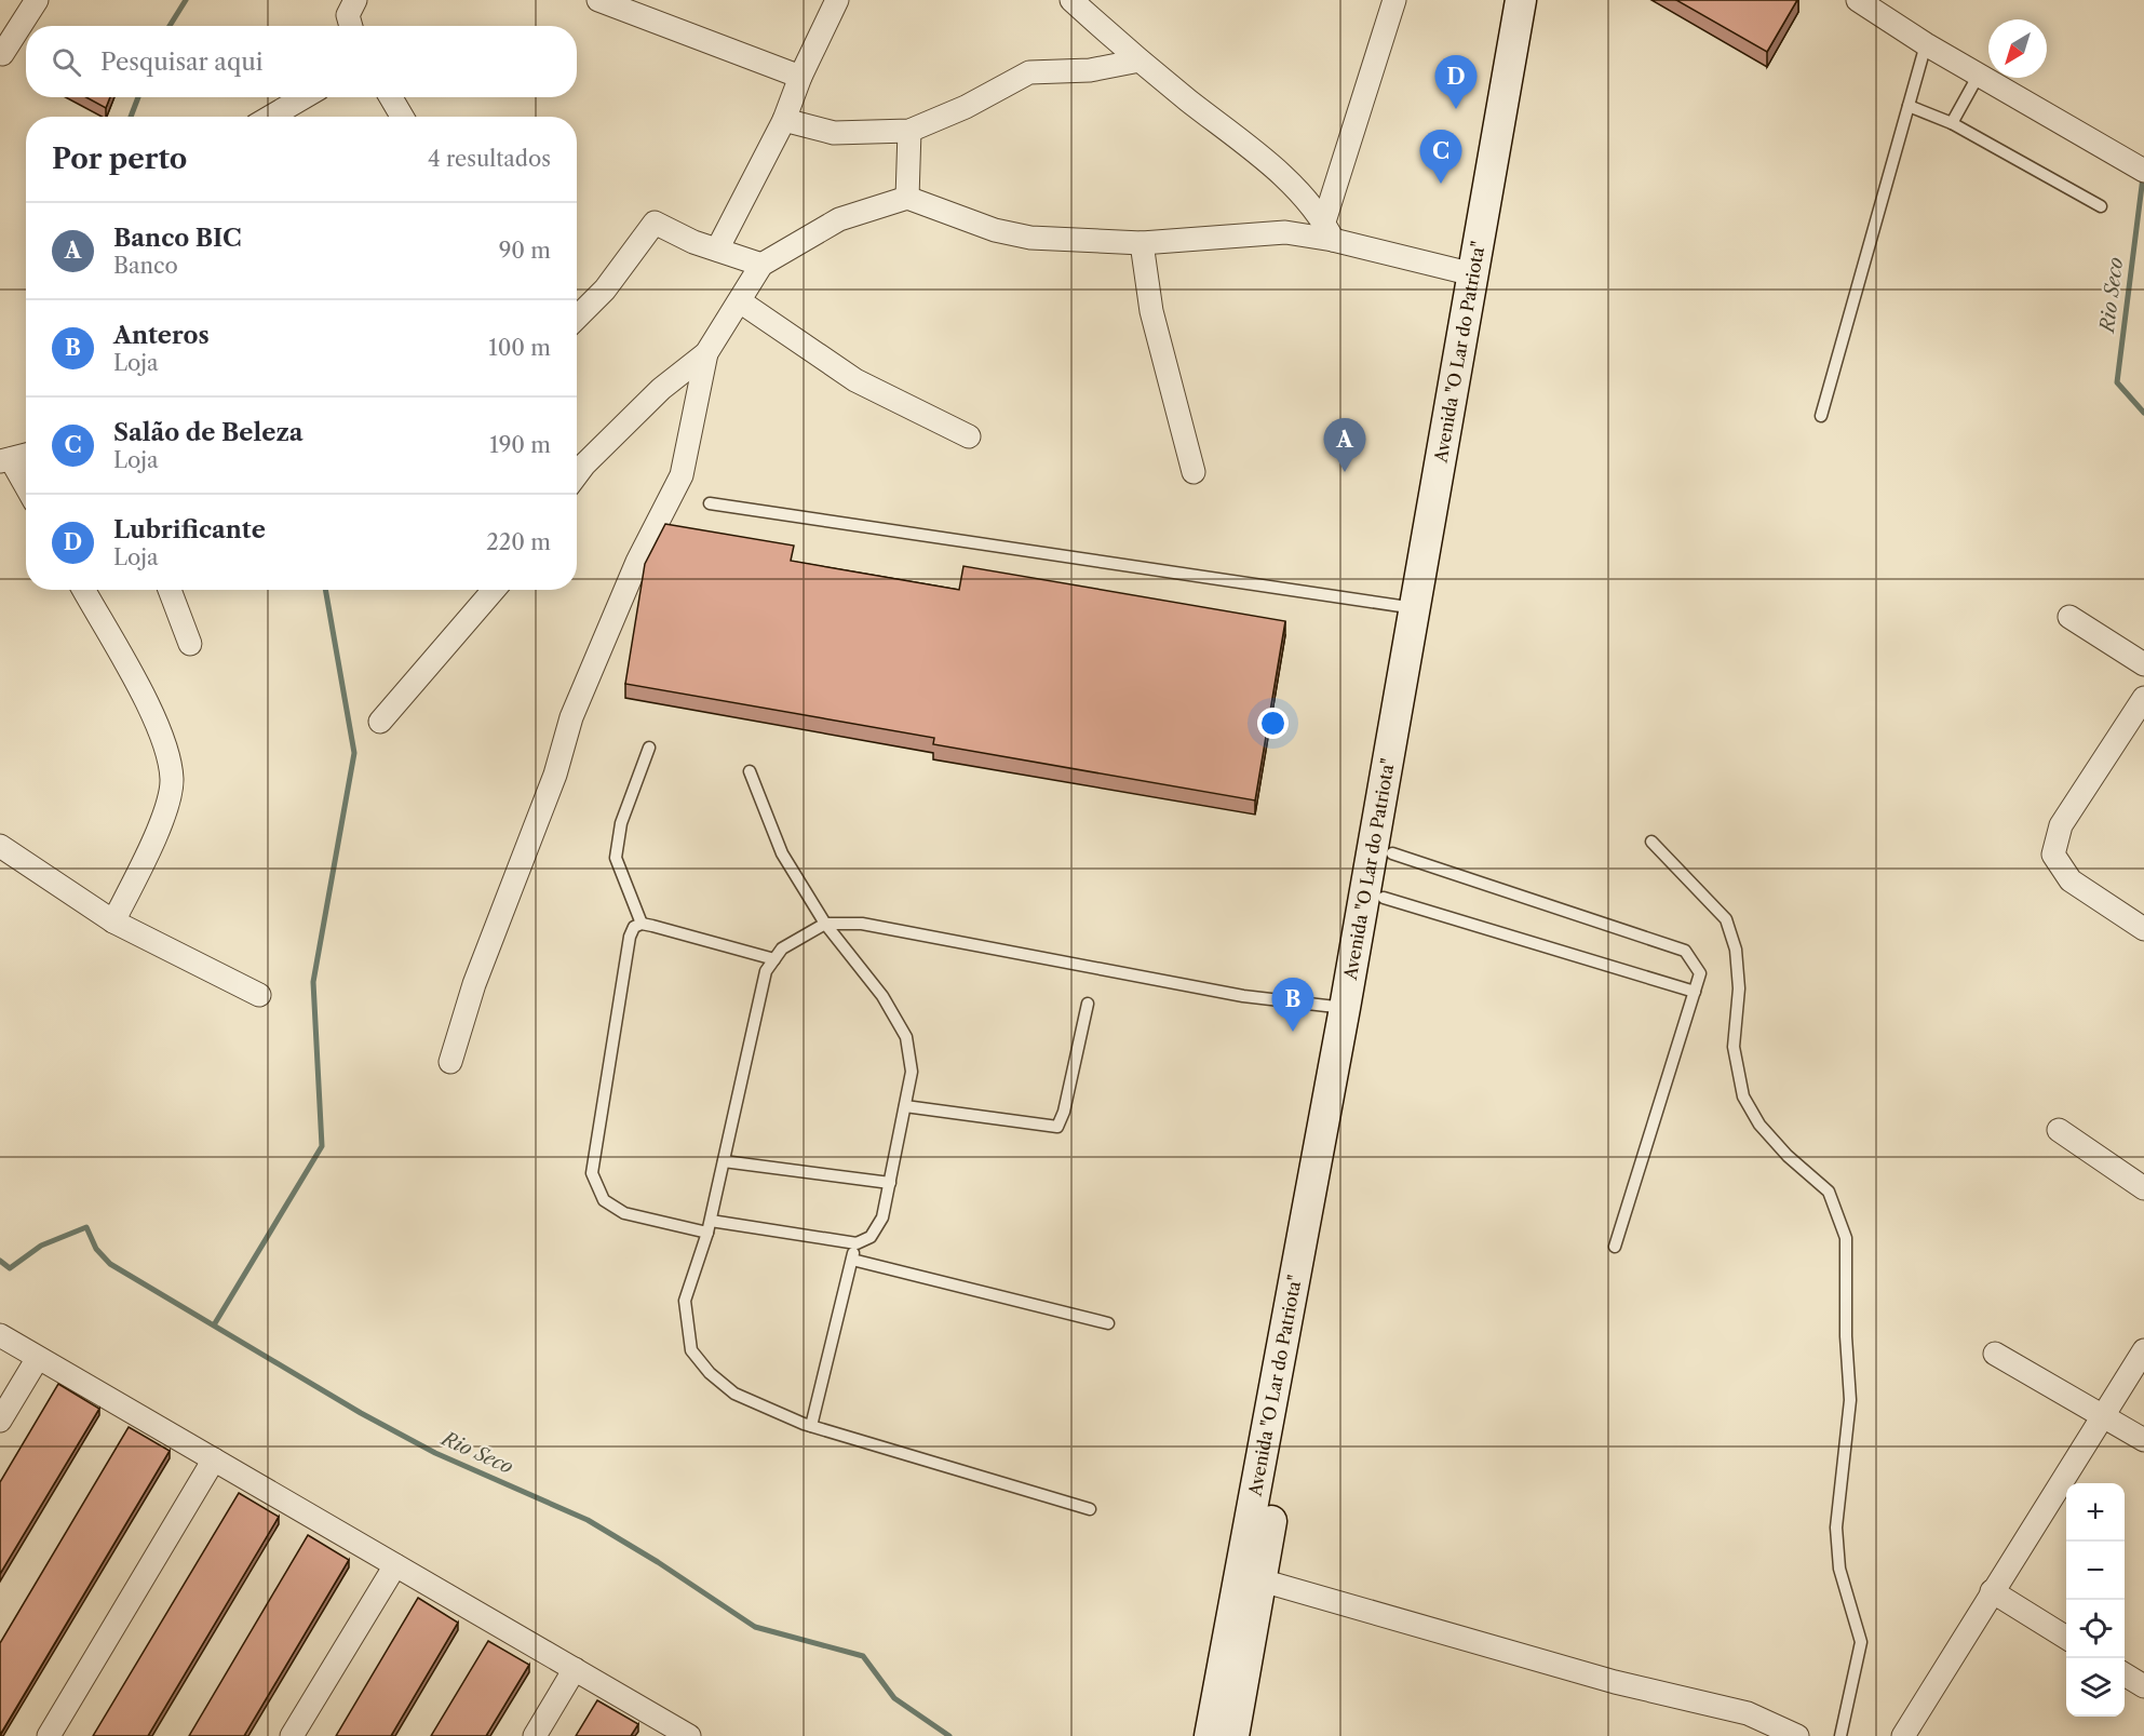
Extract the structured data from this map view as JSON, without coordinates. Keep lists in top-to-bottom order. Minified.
{"streets":{"main road":["Avenida \"O Lar do Patriota\""]},"water":["Rio Seco"],"north":"bottom left","page":{"search":"Pesquisar aqui","pins":["D","C","A","B"],"heading":["Por perto","4 resultados"],"list":[{"mark":"A","name":"Banco BIC","note":"Banco","value":"90 m"},{"mark":"B","name":"Anteros","note":"Loja","value":"100 m"},{"mark":"C","name":"Salão de Beleza","note":"Loja","value":"190 m"},{"mark":"D","name":"Lubrificante","note":"Loja","value":"220 m"}],"map_buttons":["+","−"]}}
